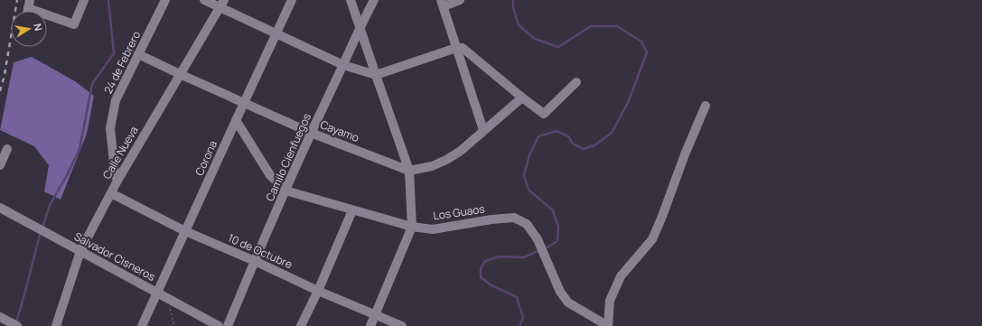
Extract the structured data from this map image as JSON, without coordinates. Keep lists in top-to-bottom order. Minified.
{"streets":{"street":["24 de Febrero","Cayamo","Calle Nueva","Camilo Cienfuegos","Corona","Los Guaos","10 de Octubre","Salvador Cisneros"]},"crossings":[["24 de Febrero","Cayamo"],["24 de Febrero","Calle Nueva"],["Cayamo","Calle Nueva"],["Cayamo","Camilo Cienfuegos"],["Cayamo","Corona"],["Calle Nueva","10 de Octubre"],["Calle Nueva","Salvador Cisneros"],["Camilo Cienfuegos","Los Guaos"],["Camilo Cienfuegos","10 de Octubre"],["Corona","Los Guaos"],["Corona","10 de Octubre"],["Corona","Salvador Cisneros"]],"north":"right"}
